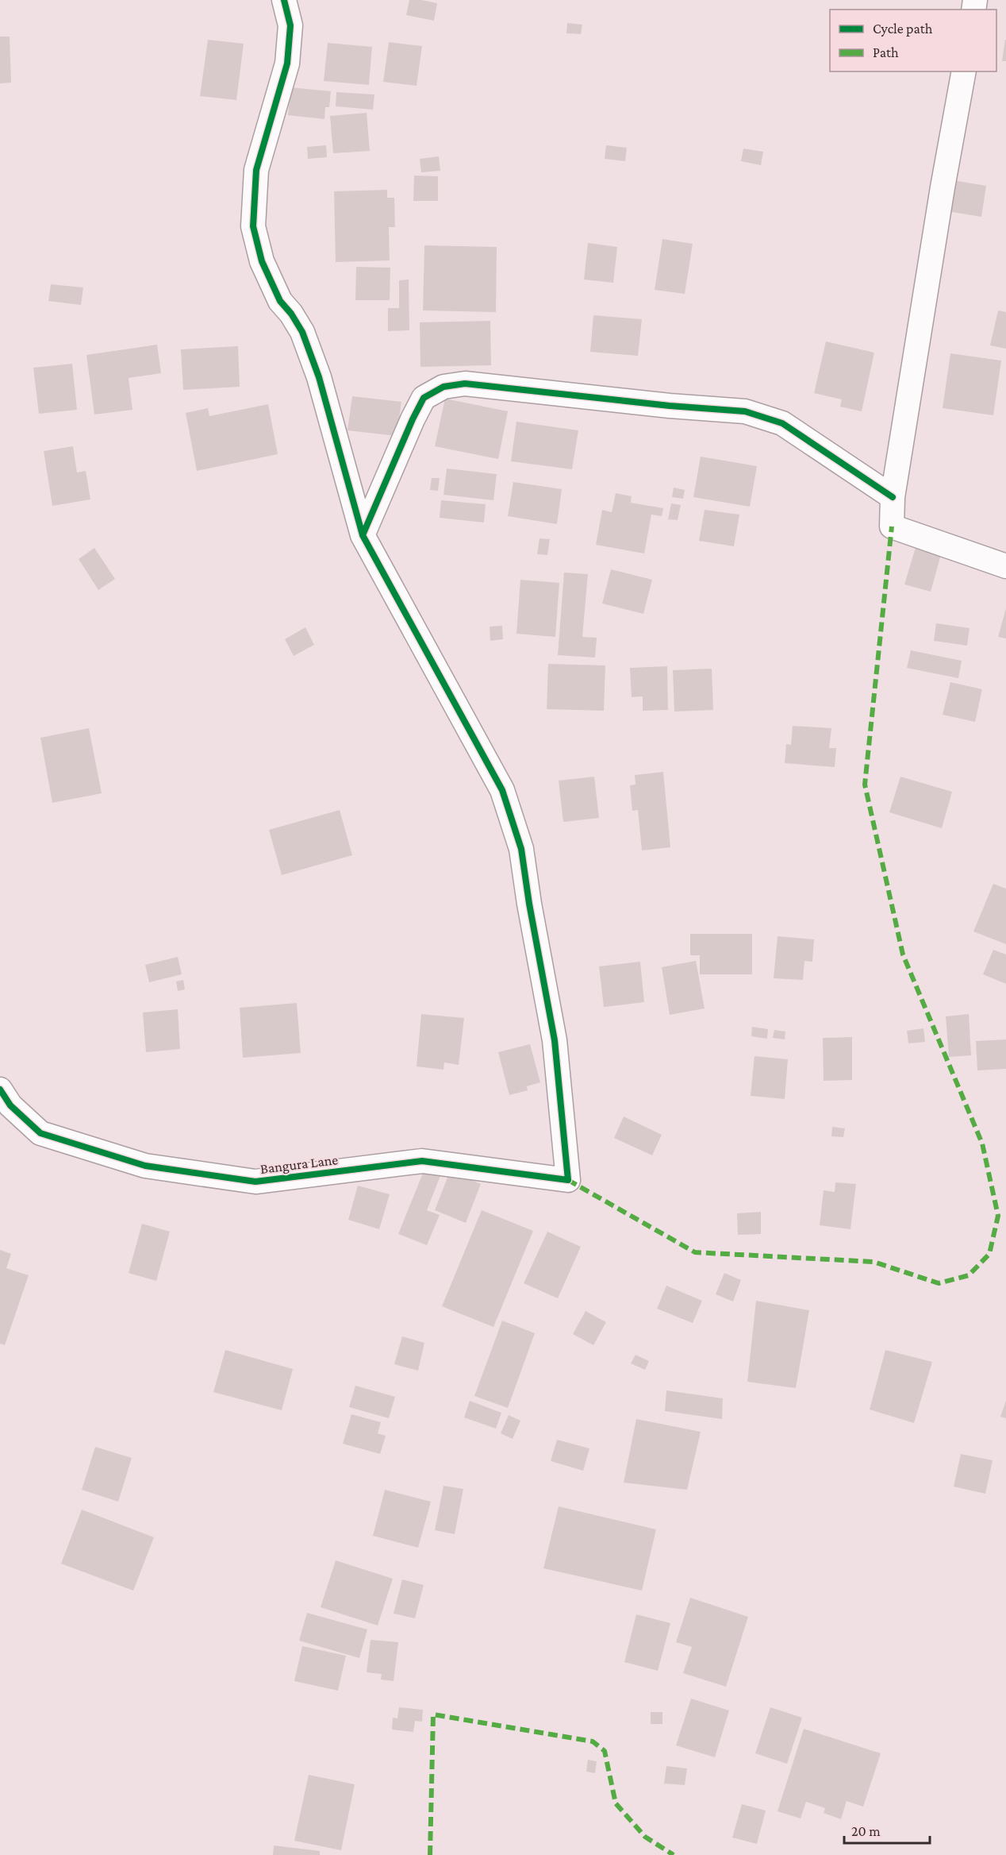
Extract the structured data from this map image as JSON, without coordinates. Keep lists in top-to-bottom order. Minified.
{"streets":{"street":["Bangura Lane"]},"legend":["Cycle path","Path"],"scale_bar":"20 m"}
